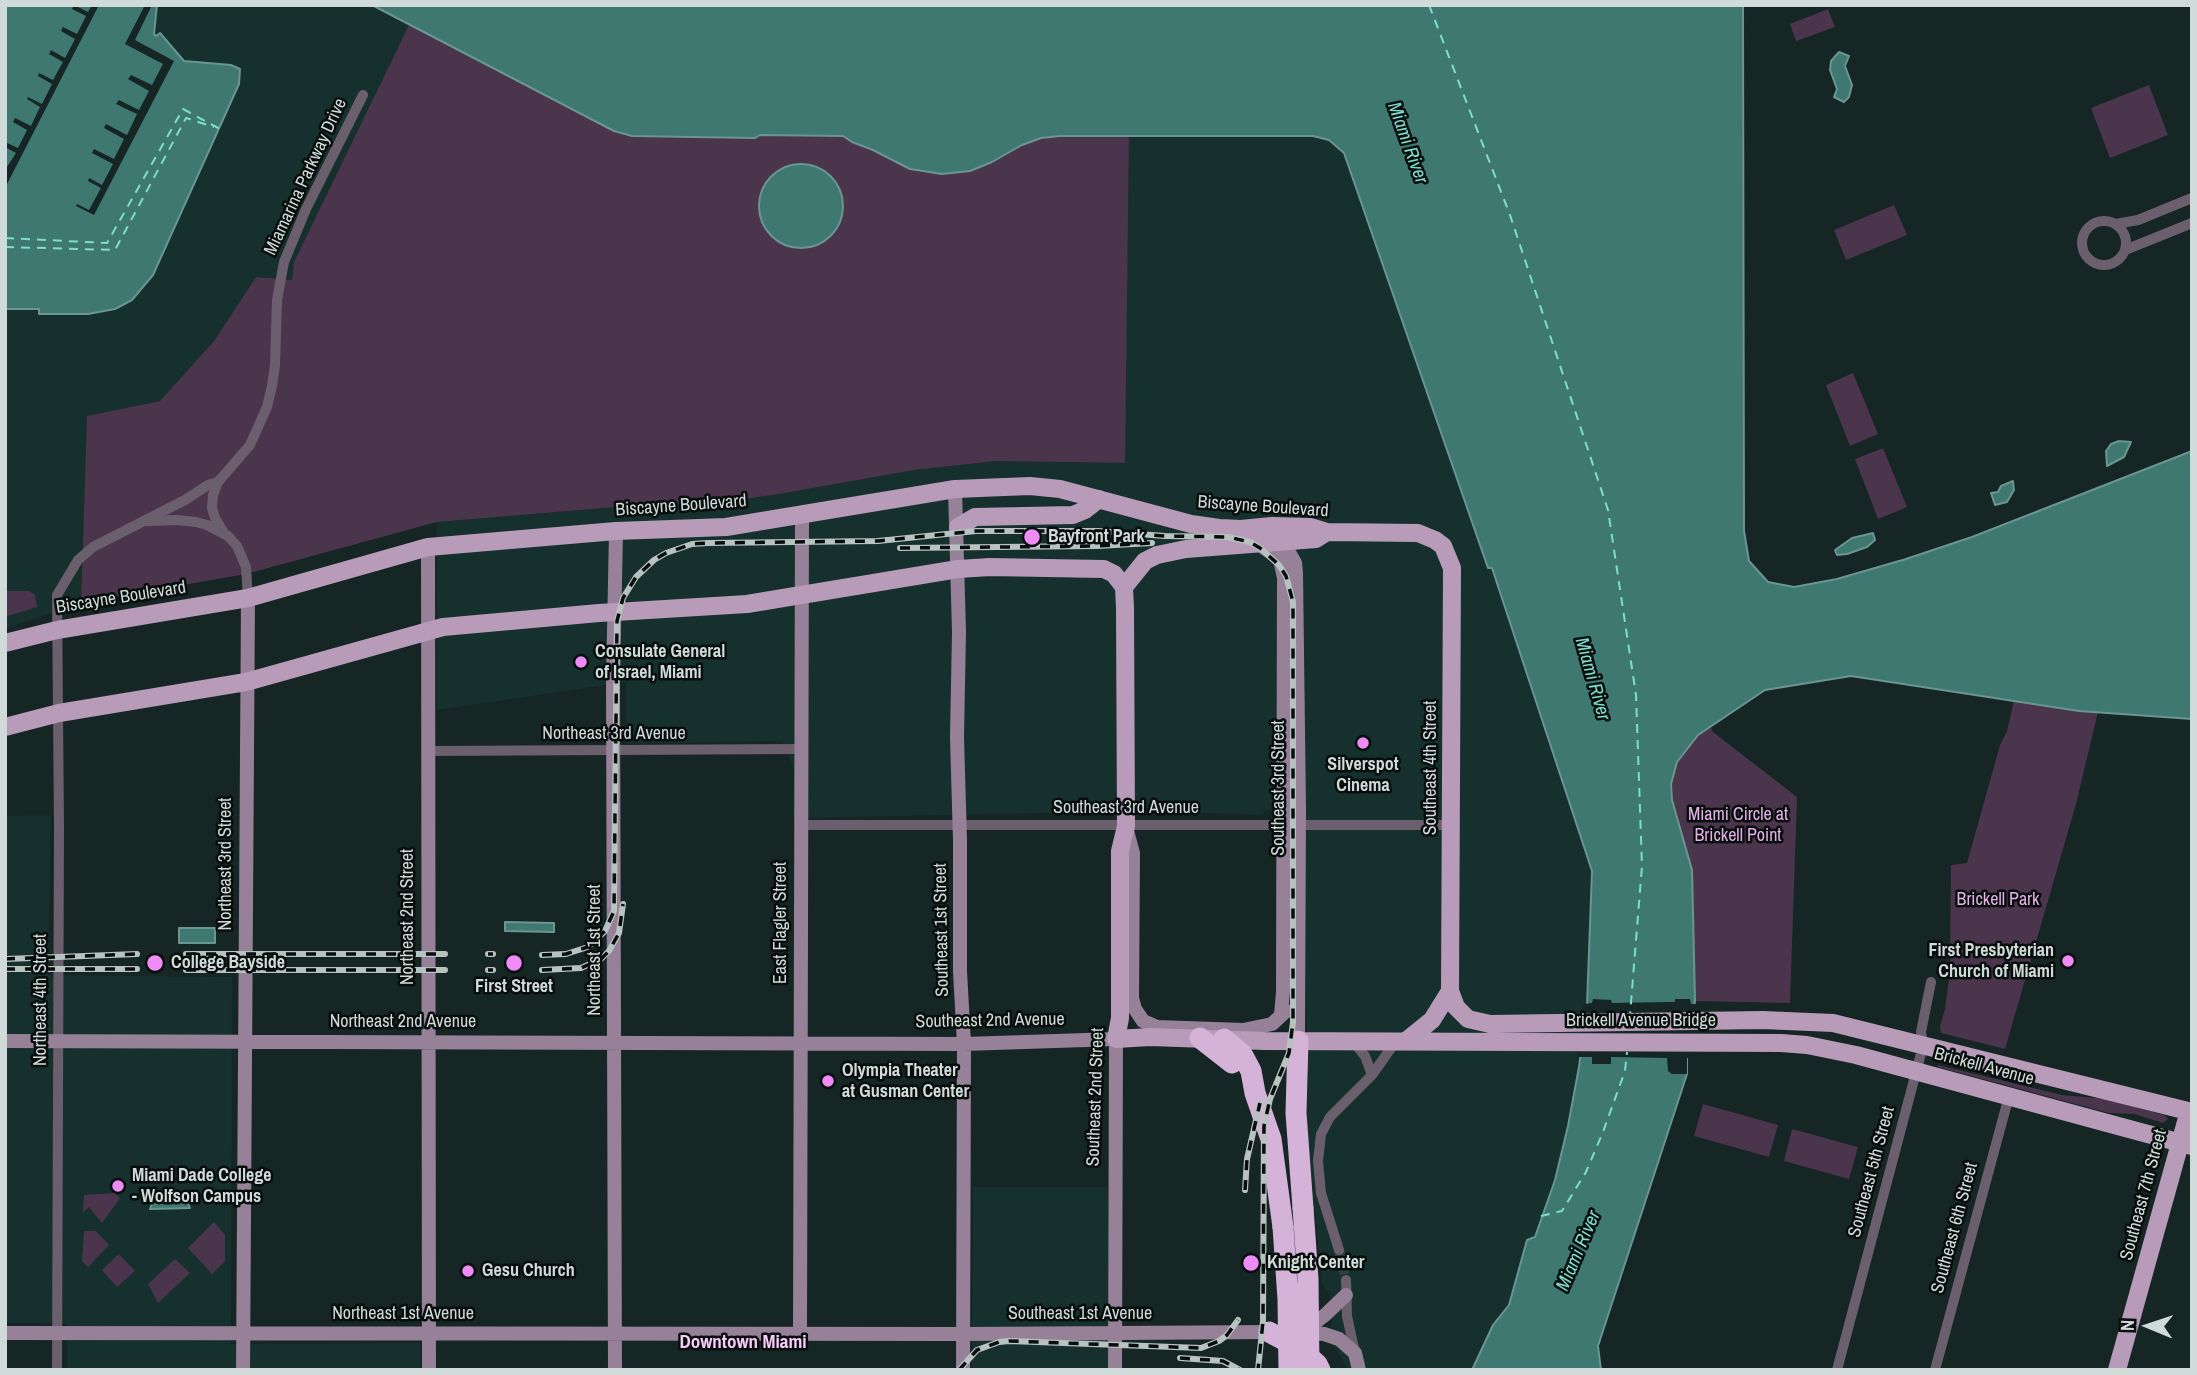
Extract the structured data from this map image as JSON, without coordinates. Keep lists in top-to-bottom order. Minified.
{"streets":{"main road":["Biscayne Boulevard","Southeast 4th Street","Southeast 3rd Street","Northeast 3rd Street","Northeast 2nd Street","East Flagler Street","Southeast 1st Street","Northeast 1st Street","Southeast 2nd Avenue","Brickell Avenue Bridge","Northeast 2nd Avenue","Brickell Avenue","Southeast 2nd Street","Southeast 7th Street","Northeast 1st Avenue","Southeast 1st Avenue"],"street":["Miamarina Parkway Drive","Northeast 3rd Avenue","Southeast 3rd Avenue","Northeast 4th Street","Southeast 5th Street","Southeast 6th Street"]},"crossings":[["Miamarina Parkway Drive","Biscayne Boulevard"],["Miamarina Parkway Drive","Northeast 3rd Street"],["Miamarina Parkway Drive","Northeast 4th Street"],["Biscayne Boulevard","Southeast 4th Street"],["Biscayne Boulevard","Northeast 3rd Street"],["Biscayne Boulevard","Northeast 2nd Street"],["Biscayne Boulevard","East Flagler Street"],["Biscayne Boulevard","Southeast 1st Street"],["Biscayne Boulevard","Northeast 1st Street"],["Biscayne Boulevard","Northeast 4th Street"],["Northeast 3rd Avenue","Northeast 2nd Street"],["Northeast 3rd Avenue","East Flagler Street"],["Northeast 3rd Avenue","Northeast 1st Street"],["Southeast 4th Street","Southeast 3rd Avenue"],["Southeast 3rd Street","Southeast 3rd Avenue"],["Southeast 3rd Street","Southeast 2nd Avenue"],["Southeast 3rd Avenue","East Flagler Street"],["Southeast 3rd Avenue","Southeast 1st Street"],["Southeast 3rd Avenue","Southeast 2nd Street"],["Northeast 3rd Street","Northeast 2nd Avenue"],["Northeast 3rd Street","Northeast 1st Avenue"],["Northeast 2nd Street","Northeast 2nd Avenue"],["Northeast 2nd Street","Northeast 1st Avenue"],["East Flagler Street","Southeast 2nd Avenue"],["East Flagler Street","Northeast 2nd Avenue"],["East Flagler Street","Northeast 1st Avenue"],["East Flagler Street","Southeast 1st Avenue"],["Southeast 1st Street","Southeast 2nd Avenue"],["Southeast 1st Street","Southeast 1st Avenue"],["Northeast 1st Street","Northeast 2nd Avenue"],["Northeast 1st Street","Northeast 1st Avenue"],["Northeast 4th Street","Northeast 2nd Avenue"],["Northeast 4th Street","Northeast 1st Avenue"],["Southeast 2nd Avenue","Brickell Avenue Bridge"],["Southeast 2nd Avenue","Northeast 2nd Avenue"],["Southeast 2nd Avenue","Southeast 2nd Street"],["Brickell Avenue Bridge","Brickell Avenue"],["Brickell Avenue","Southeast 5th Street"],["Brickell Avenue","Southeast 7th Street"],["Brickell Avenue","Southeast 6th Street"],["Southeast 2nd Street","Southeast 1st Avenue"],["Northeast 1st Avenue","Southeast 1st Avenue"]],"districts":["Downtown Miami"],"water":["Miami River"],"parks":["Miami Circle at Brickell Point","Brickell Park"],"places":["Bayfront Park","Consulate General of Israel, Miami","Silverspot Cinema","First Presbyterian Church of Miami","College Bayside","First Street","Olympia Theater at Gusman Center","Miami Dade College - Wolfson Campus","Knight Center","Gesu Church"],"north":"left"}
